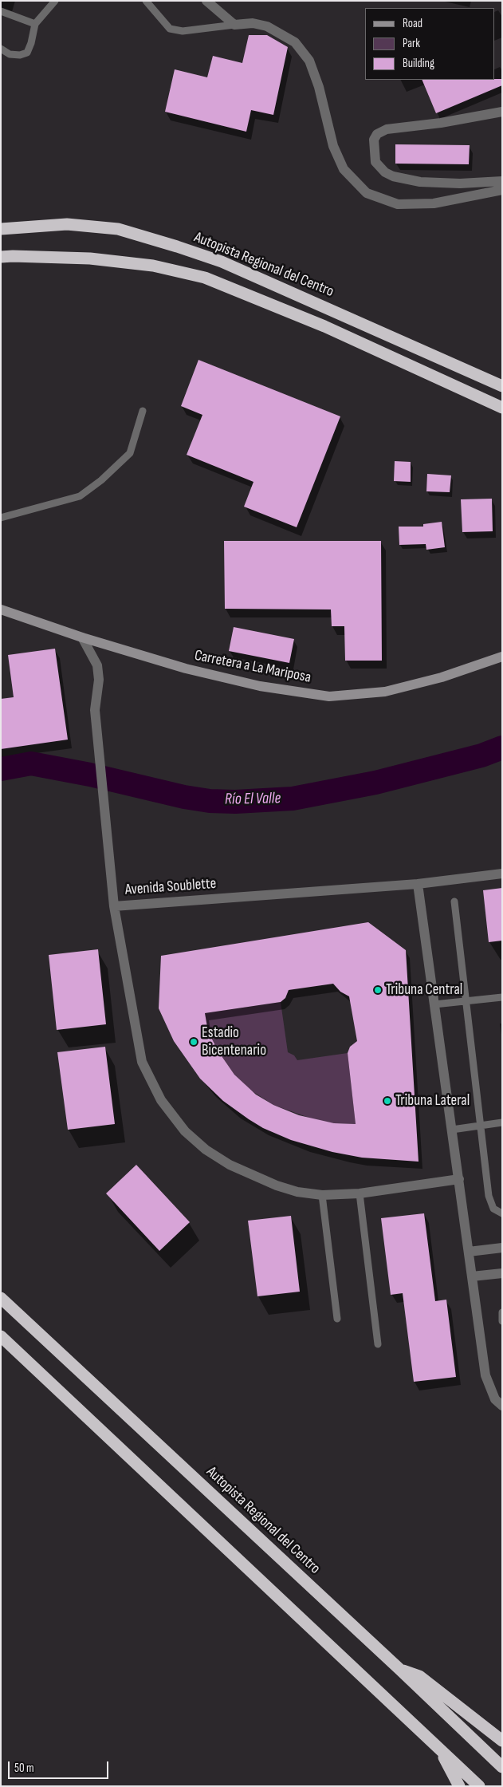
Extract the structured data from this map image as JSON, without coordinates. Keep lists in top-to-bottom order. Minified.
{"streets":{"highway":["Autopista Regional del Centro"],"street":["Carretera a La Mariposa","Avenida Soublette"]},"crossings":[["Carretera a La Mariposa","Avenida Soublette"]],"water":["Río El Valle"],"places":["Tribuna Central","Estadio Bicentenario","Tribuna Lateral"],"legend":["Road","Park","Building"],"scale_bar":"50 m"}
